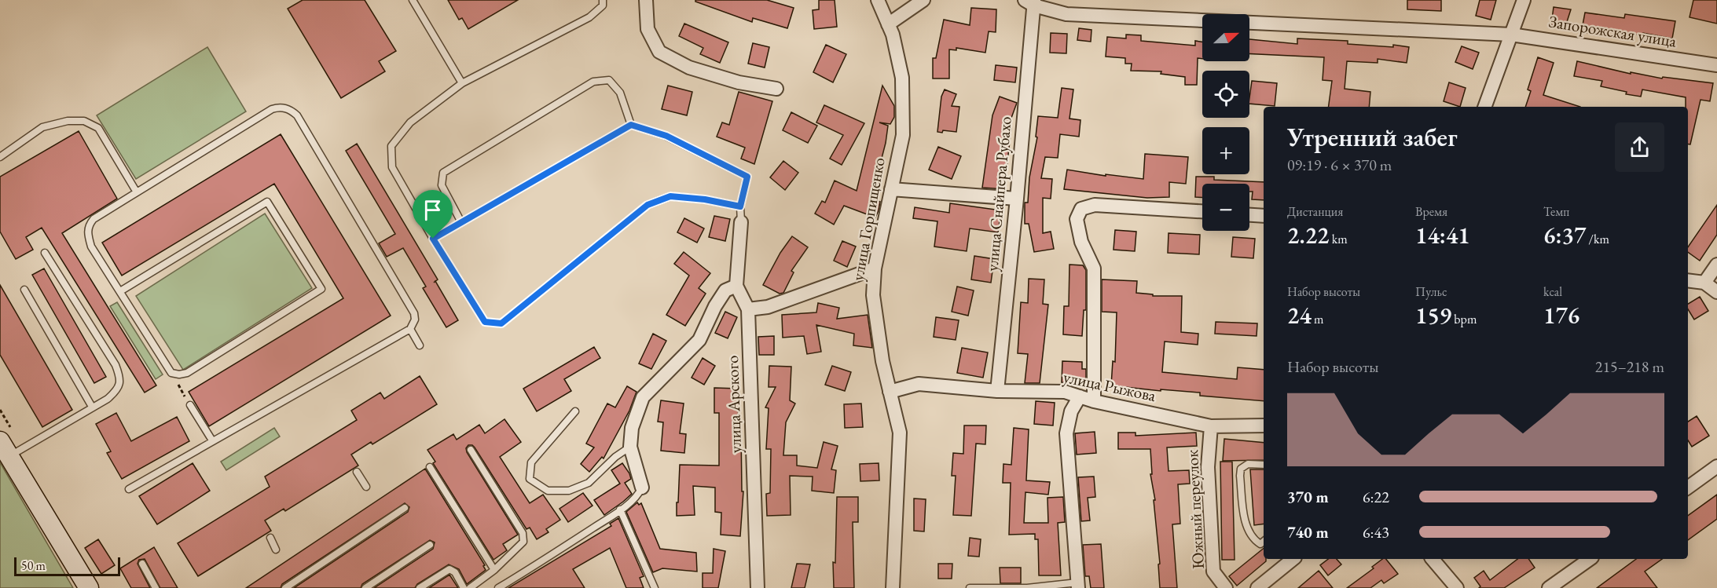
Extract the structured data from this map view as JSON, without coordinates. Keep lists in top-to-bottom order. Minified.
{"streets":{"street":["Запорожская улица","улица Снайпера Рубахо","улица Горпищенко","улица Рыжова","улица Арского","Южный переулок"]},"crossings":[["Запорожская улица","улица Снайпера Рубахо"],["улица Снайпера Рубахо","улица Рыжова"],["улица Горпищенко","улица Рыжова"],["улица Рыжова","Южный переулок"]],"scale_bar":"50 m","north":"right","page":{"map_buttons":["+","−"],"heading":["Утренний забег","09:19 · 6 × 370 m"],"stats":[["Дистанция","2.22 km"],["Время","14:41"],["Темп","6:37 /km"],["Набор высоты","24 m"],["Пульс","159 bpm"],["kcal","176"]],"chart":["Набор высоты","215–218 m"],"list":[{"name":"370 m","note":"6:22"},{"name":"740 m","note":"6:43"}],"scale":"50 m"}}
